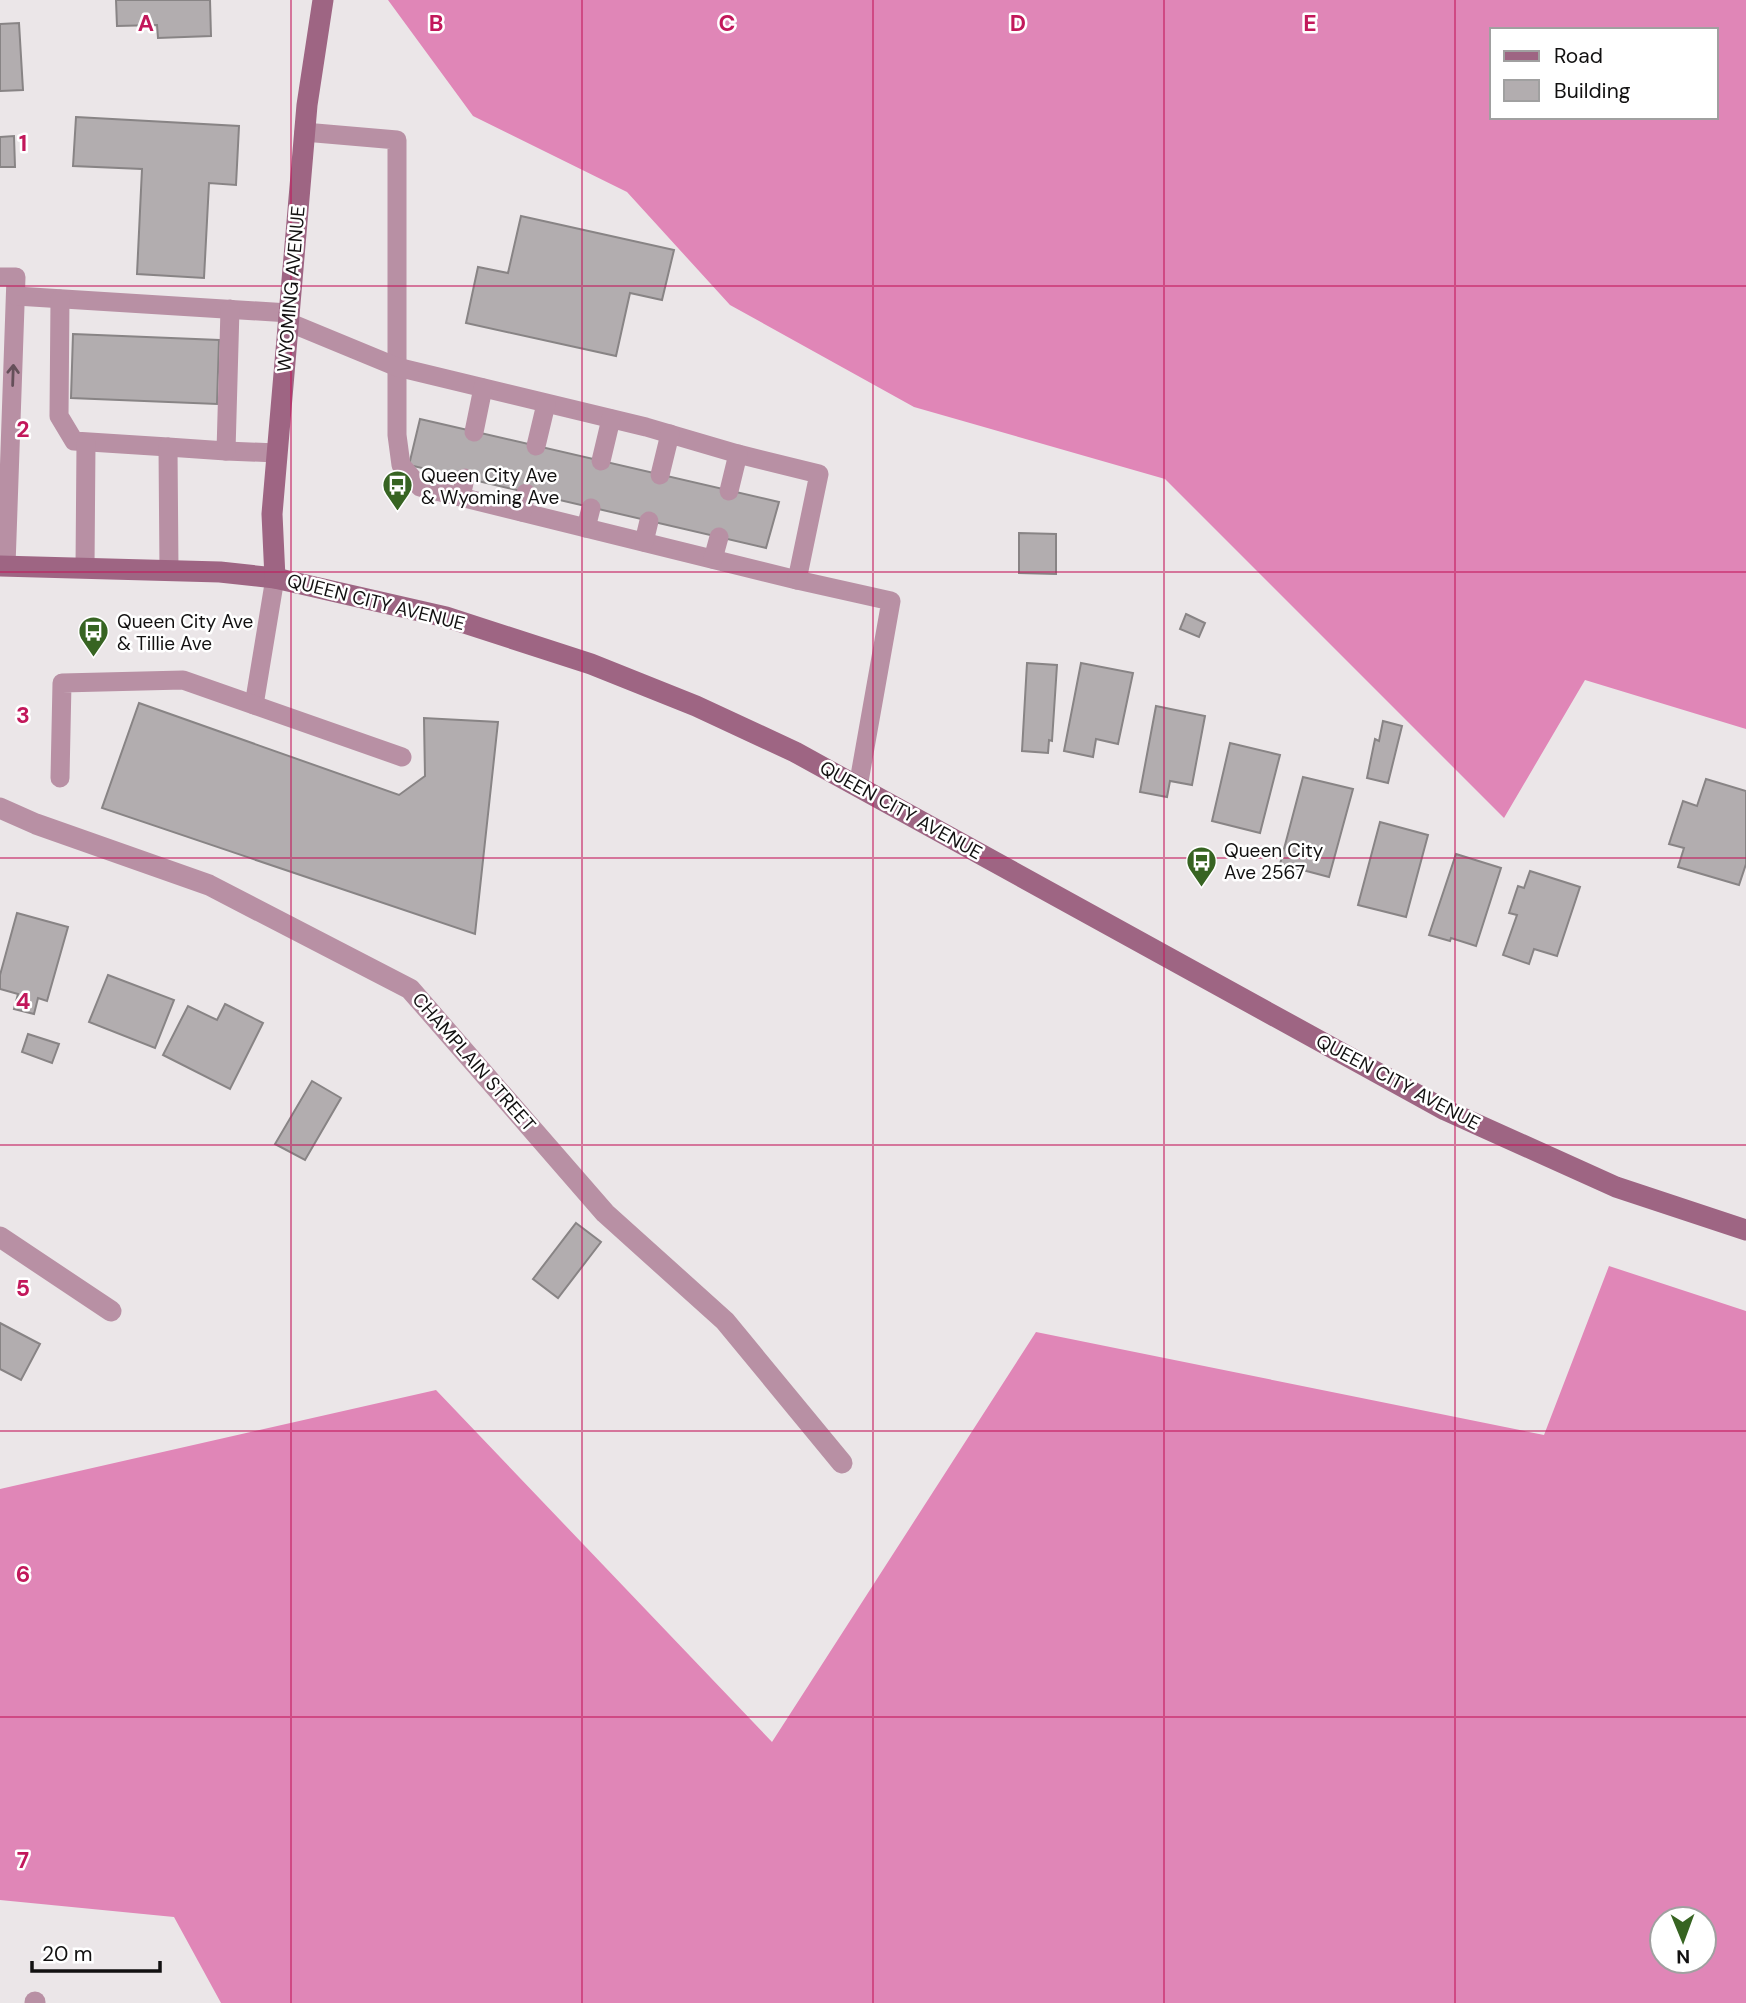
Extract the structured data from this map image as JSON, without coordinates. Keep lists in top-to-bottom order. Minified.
{"streets":{"main road":["WYOMING AVENUE","QUEEN CITY AVENUE"],"street":["CHAMPLAIN STREET"]},"crossings":[["WYOMING AVENUE","QUEEN CITY AVENUE"]],"places":{"bus stop":["Queen City Ave & Wyoming Ave","Queen City Ave & Tillie Ave","Queen City Ave 2567"]},"legend":["Road","Building"],"scale_bar":"20 m","north":"bottom","grid":{"columns":["A","B","C","D","E"],"rows":["1","2","3","4","5","6","7"]}}
